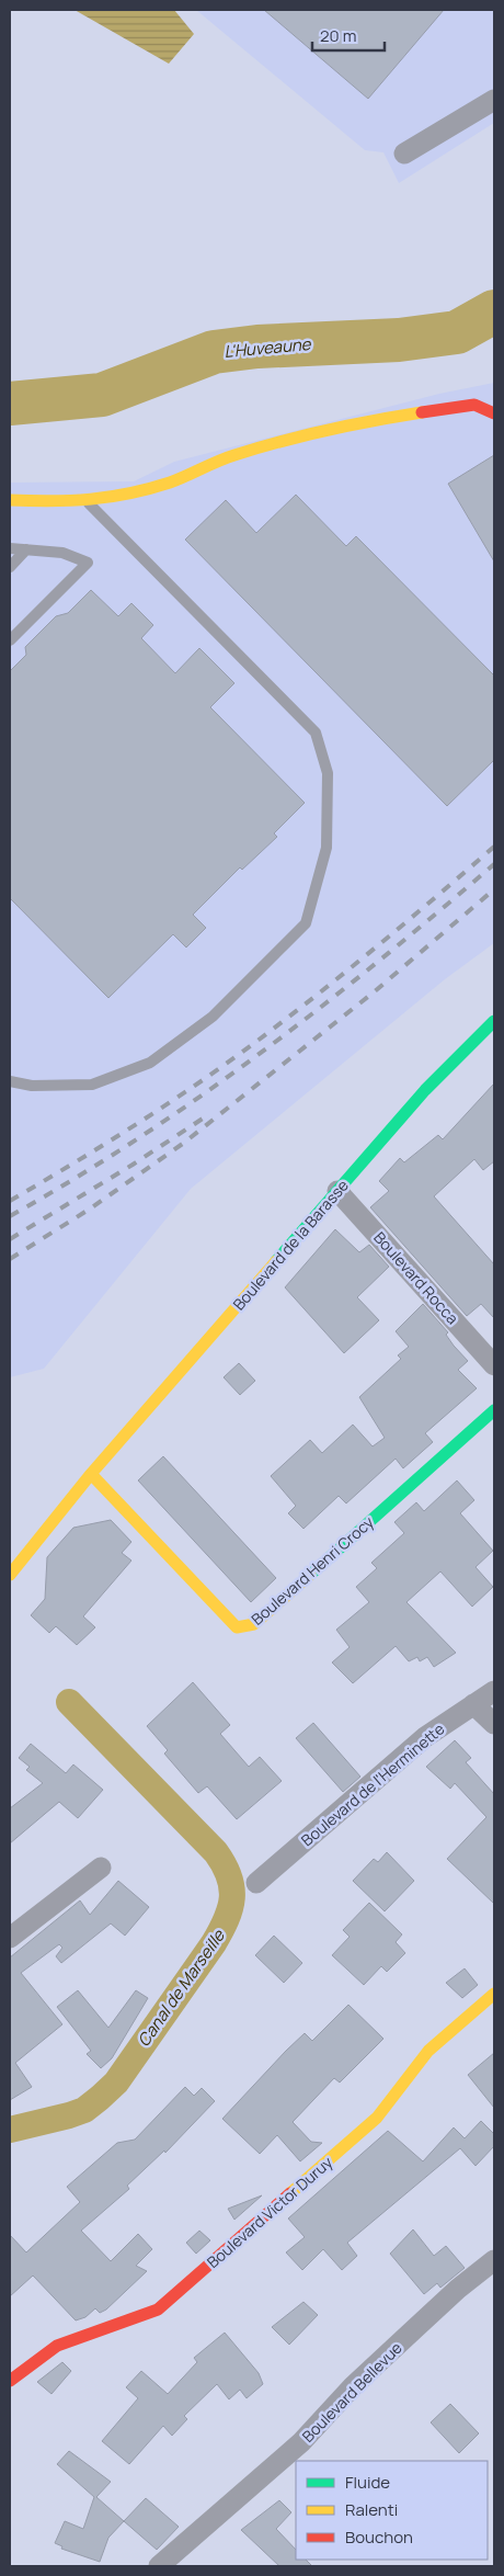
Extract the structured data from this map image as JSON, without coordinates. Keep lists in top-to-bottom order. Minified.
{"streets":{"street":["Boulevard de la Barasse","Boulevard Rocca","Boulevard Henri Crocy","Boulevard de l'Herminette","Boulevard Victor Duruy","Boulevard Bellevue"]},"crossings":[["Boulevard de la Barasse","Boulevard Rocca"],["Boulevard de la Barasse","Boulevard Henri Crocy"]],"water":["L'Huveaune","Canal de Marseille"],"legend":["Fluide","Ralenti","Bouchon"],"scale_bar":"20 m"}
